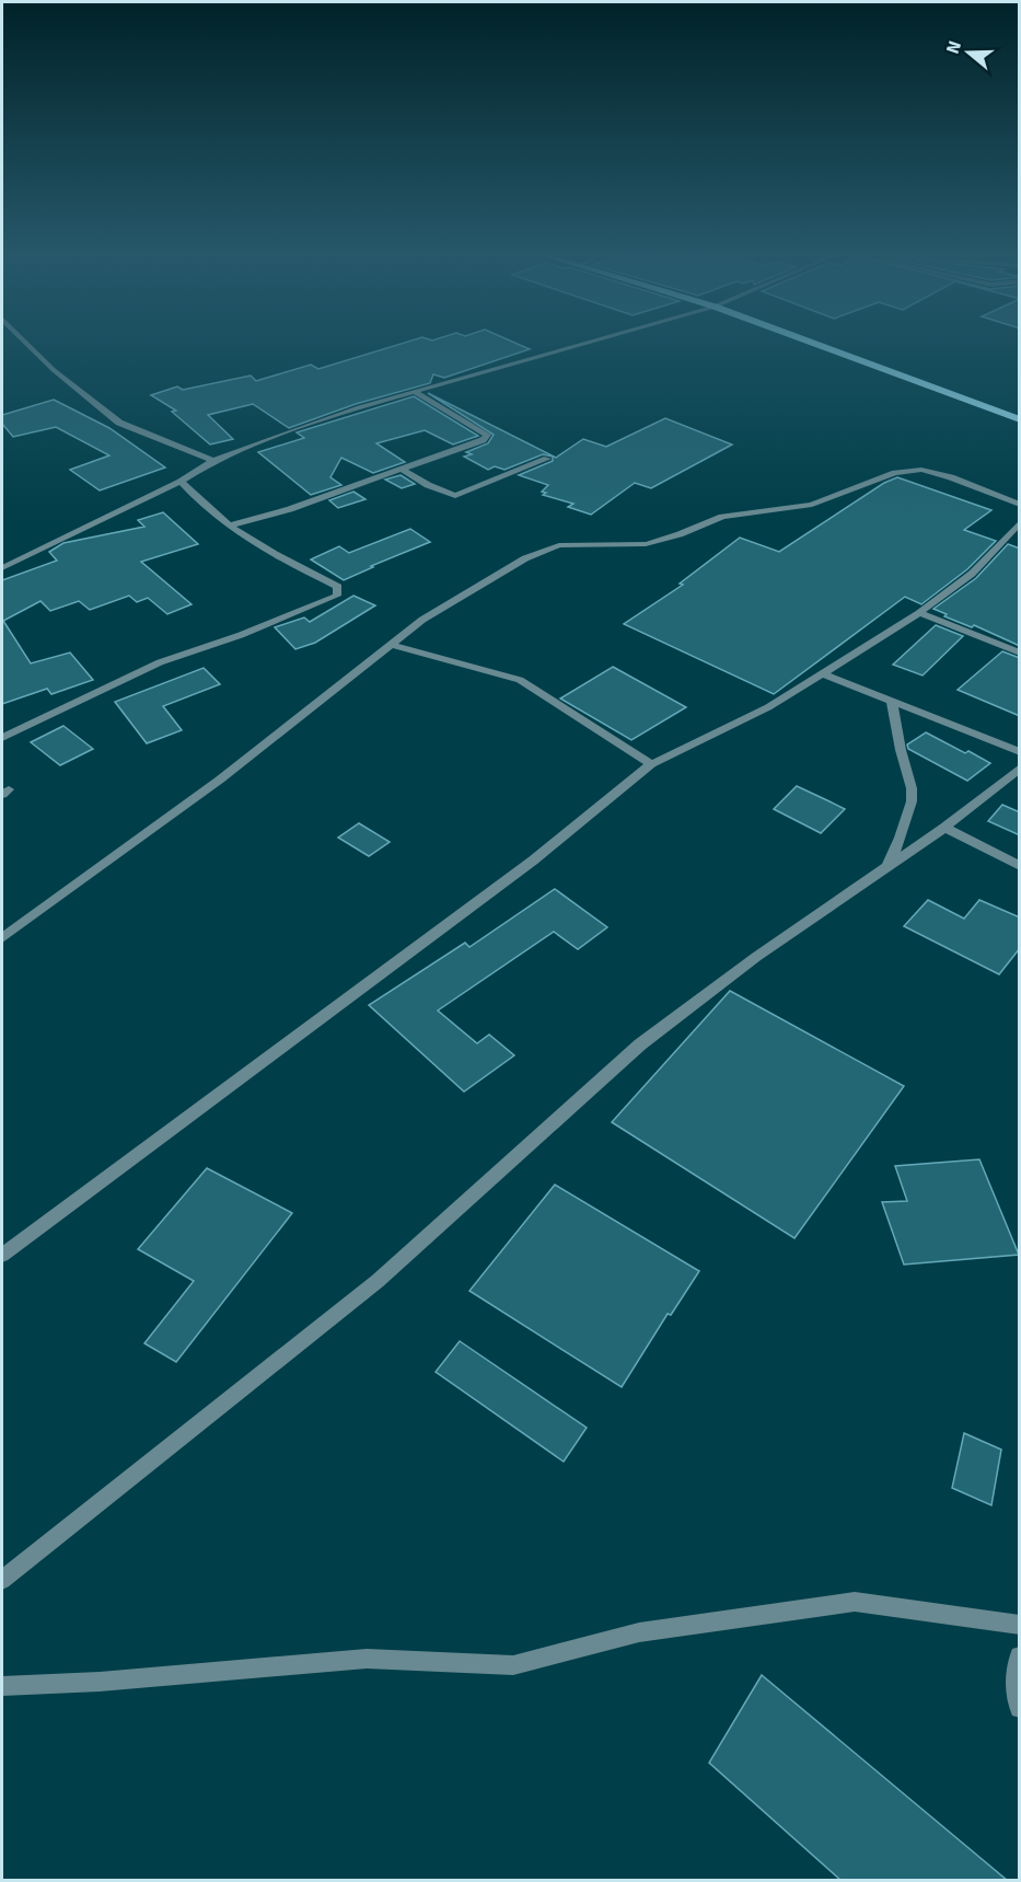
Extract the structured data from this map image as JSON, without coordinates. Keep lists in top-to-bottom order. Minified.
{"north":"left"}
